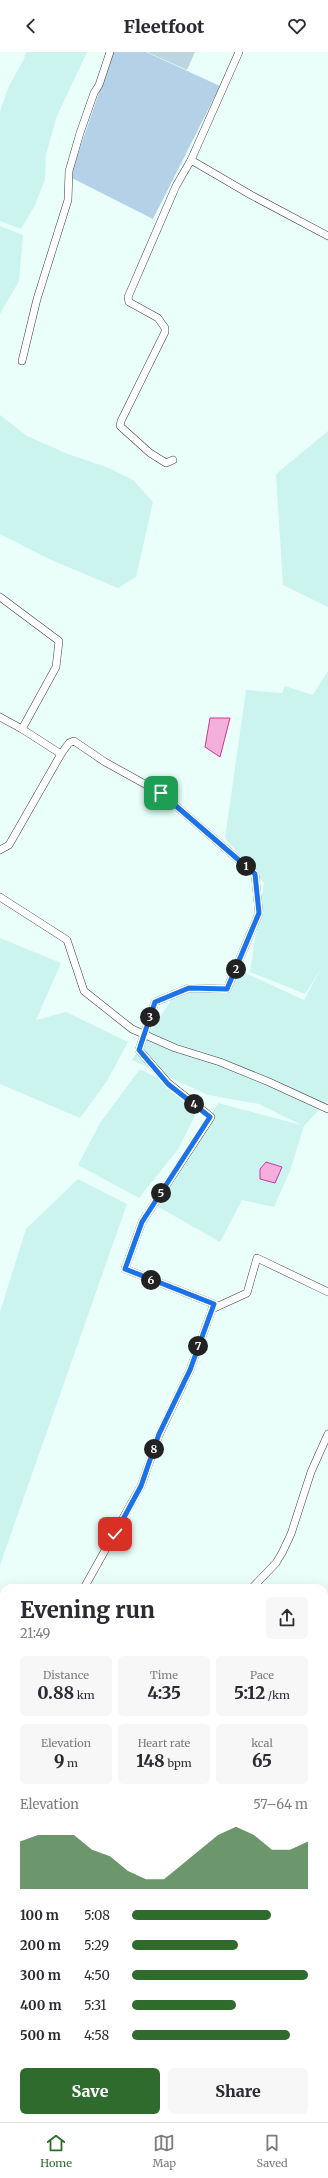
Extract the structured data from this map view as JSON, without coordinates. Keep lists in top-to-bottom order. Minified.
{"page":{"header":"Fleetfoot","pins":["1","2","3","4","5","6","7","8"],"heading":["Evening run","21:49"],"stats":[["Distance","0.88 km"],["Time","4:35"],["Pace","5:12 /km"],["Elevation","9 m"],["Heart rate","148 bpm"],["kcal","65"]],"chart":["Elevation","57–64 m"],"list":[{"name":"100 m","note":"5:08"},{"name":"200 m","note":"5:29"},{"name":"300 m","note":"4:50"},{"name":"400 m","note":"5:31"},{"name":"500 m","note":"4:58"}],"buttons":["Save","Share"],"tabs":["Home","Map","Saved"]}}
